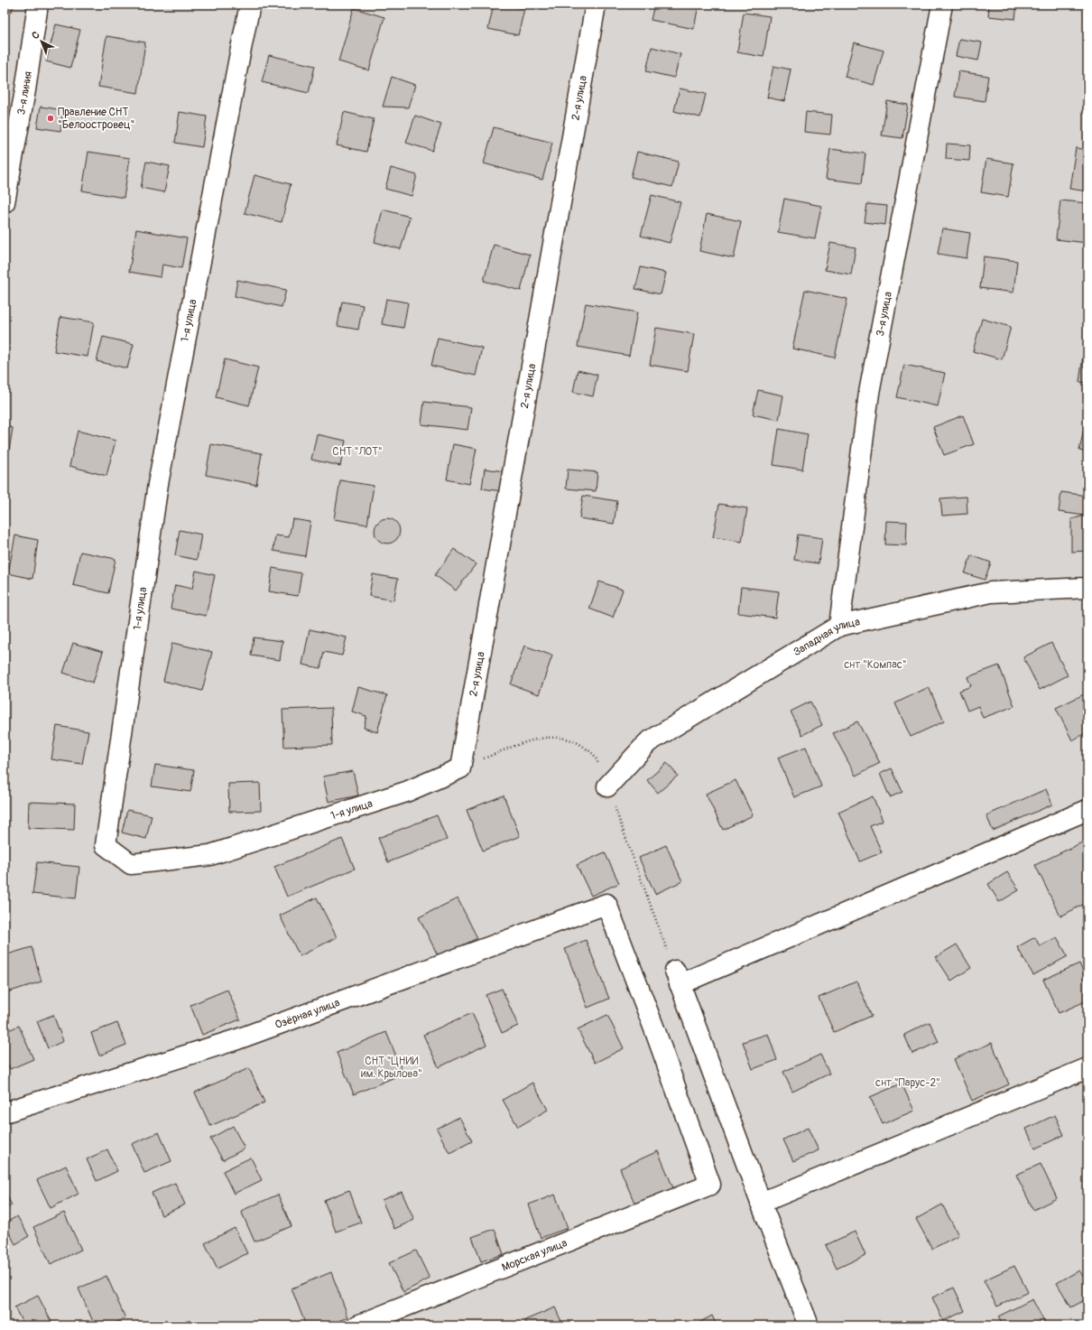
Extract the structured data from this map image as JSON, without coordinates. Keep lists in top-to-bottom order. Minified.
{"streets":{"street":["3-я линия","2-я улица","3-я улица","1-я улица","Западная улица","Озёрная улица","Морская улица"]},"crossings":[["2-я улица","1-я улица"],["3-я улица","Западная улица"],["Озёрная улица","Морская улица"]],"parks":["СНТ \"ЛОТ\"","снт \"Компас\"","СНТ \"ЦНИИ им. Крылова\"","снт \"Парус-2\""],"places":["Правление СНТ \"Белоостровец\""],"north":"top left"}
